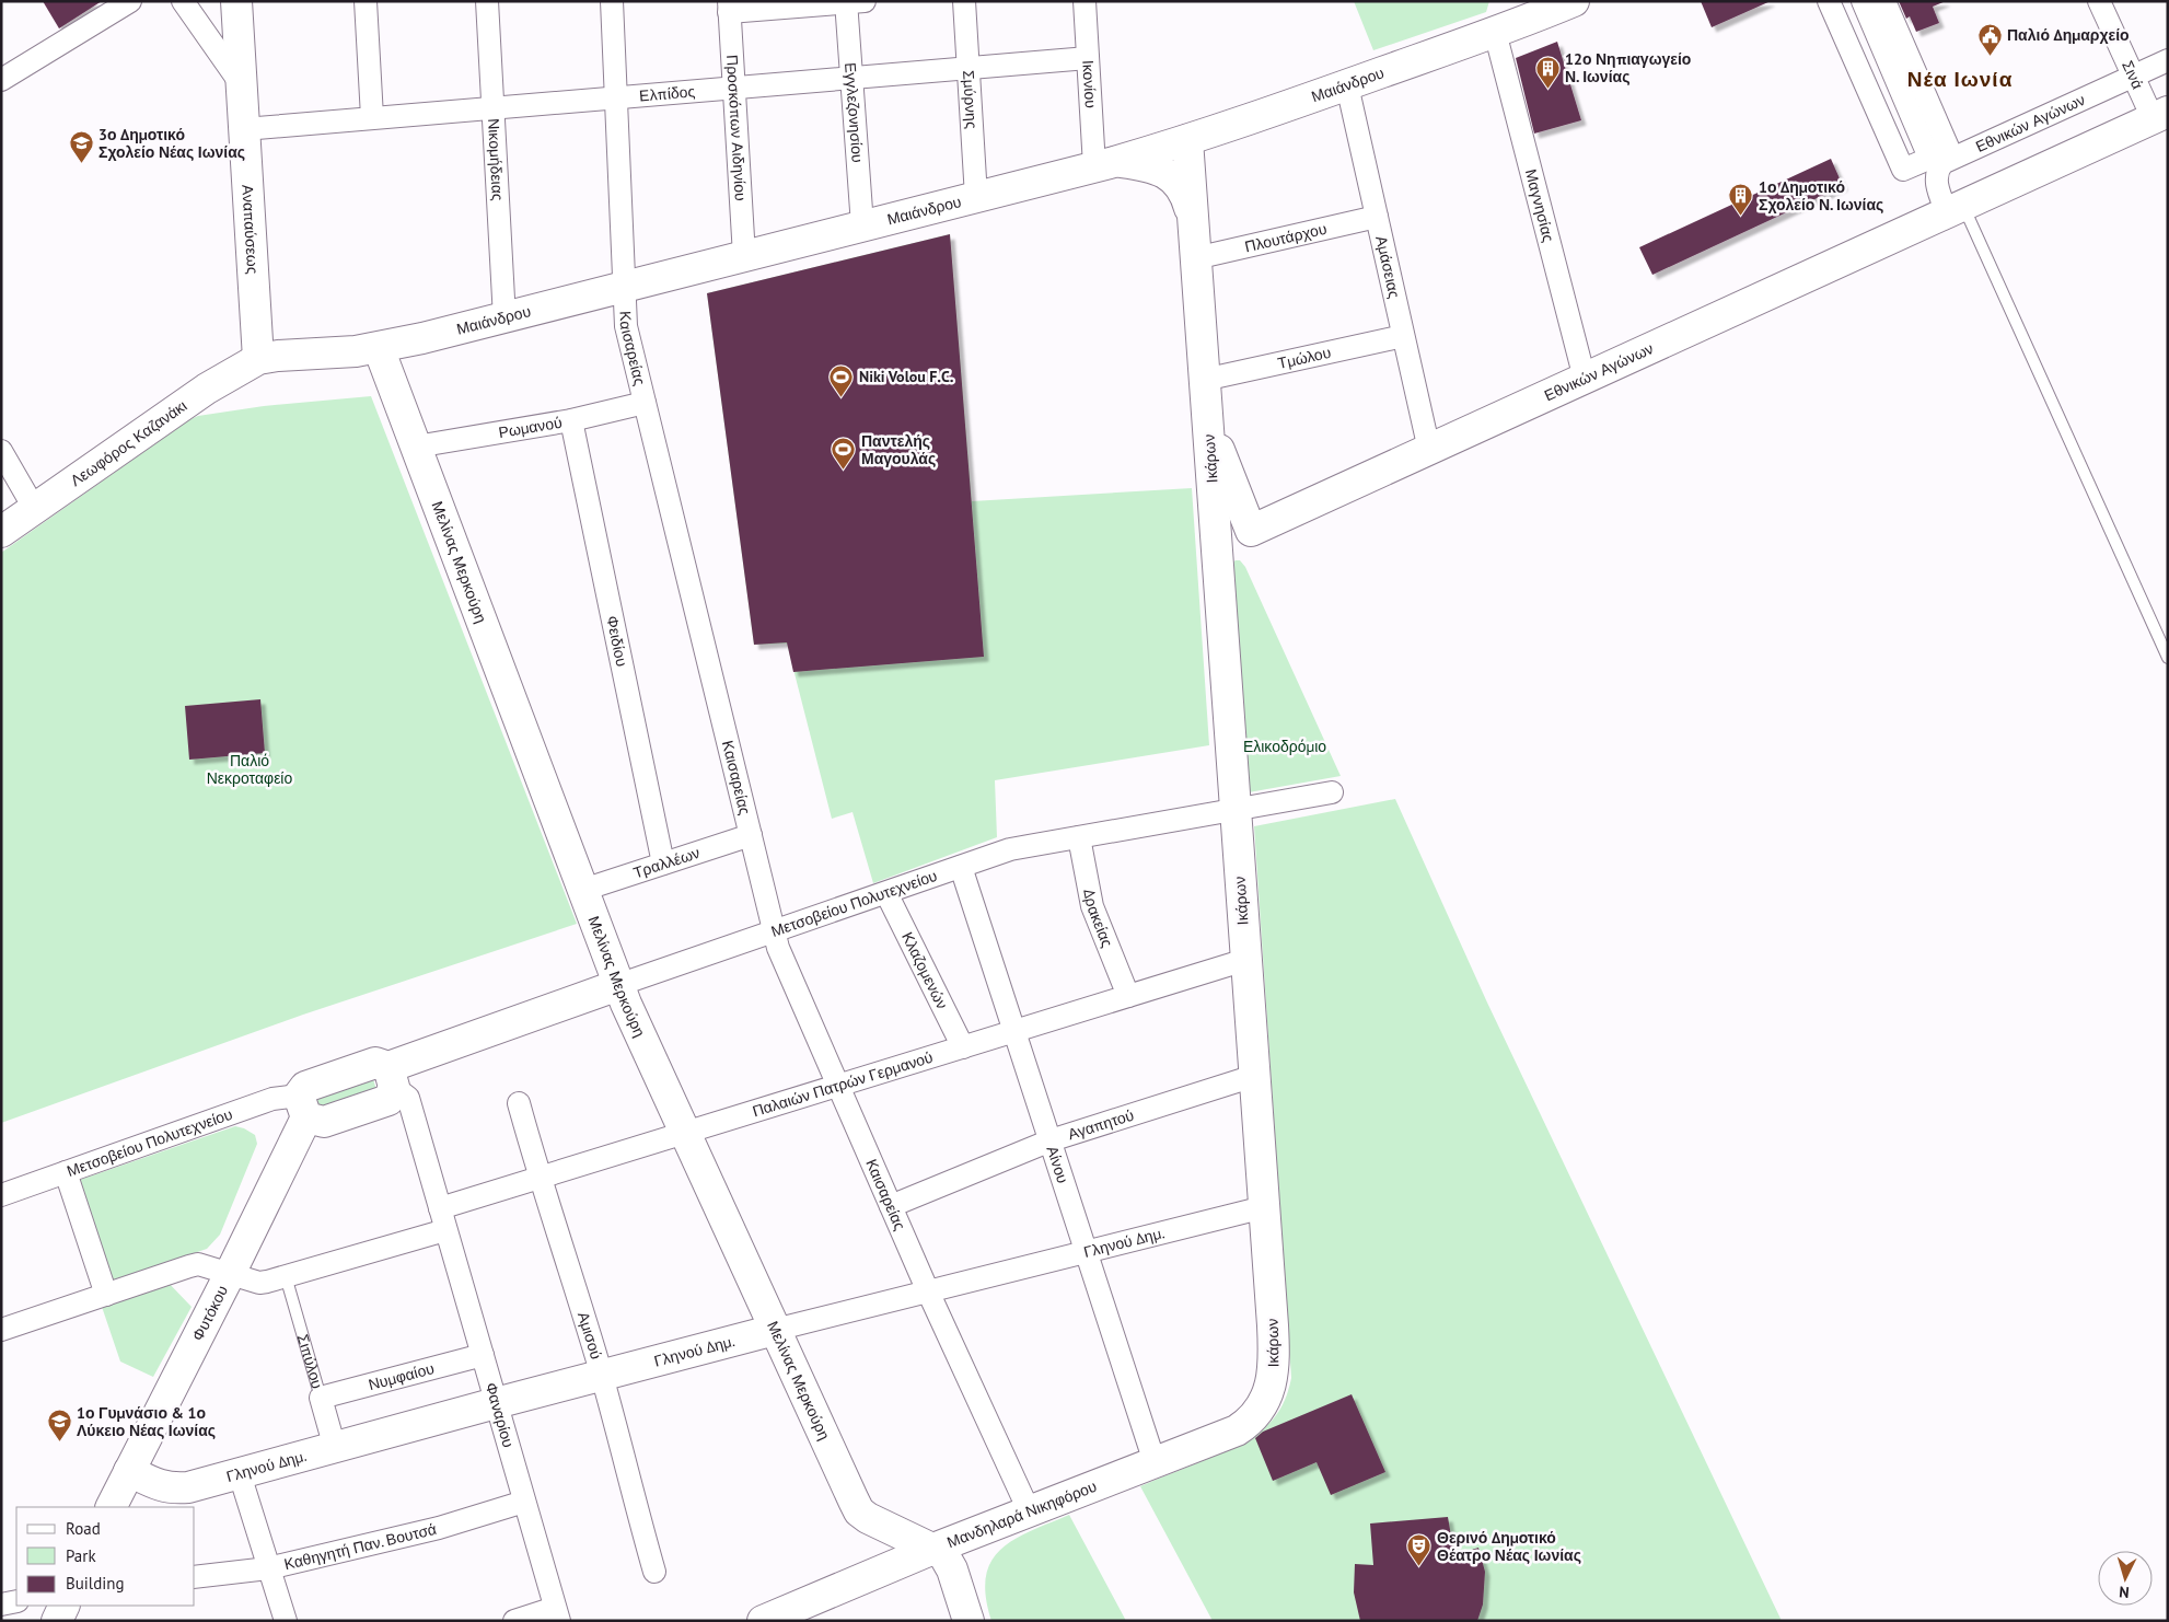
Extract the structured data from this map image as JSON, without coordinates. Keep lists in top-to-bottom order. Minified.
{"streets":{"street":["Σινά","Ικονίου","Μαιάνδρου","Ελπίδος","Σμύρνης","Εγγλεζονησίου","Εθνικών Αγώνων","Προσκόπων Αιδηνίου","Νικομήδειας","Μαγνησίας","Αναπαύσεως","Πλουτάρχου","Αμάσειας","Καισαρείας","Τμώλου","Ρωμανού","Λεωφόρος Καζανάκι","Ικάρων","Μελίνας Μερκούρη","Φειδίου","Τραλλέων","Μετσοβείου Πολυτεχνείου","Δρακείας","Κλαζομενών","Παλαιών Πατρών Γερμανού","Αγαπητού","Αίνου","Γληνού Δημ.","Φυτόκου","Αμισού","Σιπύλου","Νυμφαίου","Φαναρίου","Μανδηλαρά Νικηφόρου","Καθηγητή Παν. Βουτσά"]},"crossings":[["Σινά","Εθνικών Αγώνων"],["Ικονίου","Μαιάνδρου"],["Ικονίου","Ελπίδος"],["Μαιάνδρου","Σμύρνης"],["Μαιάνδρου","Εγγλεζονησίου"],["Μαιάνδρου","Προσκόπων Αιδηνίου"],["Μαιάνδρου","Νικομήδειας"],["Μαιάνδρου","Μαγνησίας"],["Μαιάνδρου","Αναπαύσεως"],["Μαιάνδρου","Αμάσειας"],["Μαιάνδρου","Καισαρείας"],["Μαιάνδρου","Λεωφόρος Καζανάκι"],["Μαιάνδρου","Ικάρων"],["Μαιάνδρου","Μελίνας Μερκούρη"],["Ελπίδος","Σμύρνης"],["Ελπίδος","Εγγλεζονησίου"],["Ελπίδος","Προσκόπων Αιδηνίου"],["Ελπίδος","Νικομήδειας"],["Ελπίδος","Αναπαύσεως"],["Ελπίδος","Καισαρείας"],["Εθνικών Αγώνων","Μαγνησίας"],["Εθνικών Αγώνων","Αμάσειας"],["Εθνικών Αγώνων","Ικάρων"],["Αναπαύσεως","Λεωφόρος Καζανάκι"],["Πλουτάρχου","Αμάσειας"],["Πλουτάρχου","Ικάρων"],["Αμάσειας","Τμώλου"],["Καισαρείας","Ρωμανού"],["Καισαρείας","Τραλλέων"],["Καισαρείας","Μετσοβείου Πολυτεχνείου"],["Καισαρείας","Παλαιών Πατρών Γερμανού"],["Καισαρείας","Αγαπητού"],["Καισαρείας","Γληνού Δημ."],["Καισαρείας","Μανδηλαρά Νικηφόρου"],["Τμώλου","Ικάρων"],["Ρωμανού","Μελίνας Μερκούρη"],["Ρωμανού","Φειδίου"],["Ικάρων","Μετσοβείου Πολυτεχνείου"],["Ικάρων","Παλαιών Πατρών Γερμανού"],["Ικάρων","Αγαπητού"],["Ικάρων","Γληνού Δημ."],["Ικάρων","Μανδηλαρά Νικηφόρου"],["Μελίνας Μερκούρη","Τραλλέων"],["Μελίνας Μερκούρη","Μετσοβείου Πολυτεχνείου"],["Μελίνας Μερκούρη","Παλαιών Πατρών Γερμανού"],["Μελίνας Μερκούρη","Γληνού Δημ."],["Μελίνας Μερκούρη","Μανδηλαρά Νικηφόρου"],["Φειδίου","Τραλλέων"],["Μετσοβείου Πολυτεχνείου","Δρακείας"],["Μετσοβείου Πολυτεχνείου","Κλαζομενών"],["Μετσοβείου Πολυτεχνείου","Αίνου"],["Μετσοβείου Πολυτεχνείου","Φυτόκου"],["Μετσοβείου Πολυτεχνείου","Φαναρίου"],["Δρακείας","Παλαιών Πατρών Γερμανού"],["Κλαζομενών","Παλαιών Πατρών Γερμανού"],["Παλαιών Πατρών Γερμανού","Αίνου"],["Παλαιών Πατρών Γερμανού","Αμισού"],["Παλαιών Πατρών Γερμανού","Φαναρίου"],["Αγαπητού","Αίνου"],["Αίνου","Γληνού Δημ."],["Αίνου","Μανδηλαρά Νικηφόρου"],["Γληνού Δημ.","Φυτόκου"],["Γληνού Δημ.","Αμισού"],["Γληνού Δημ.","Σιπύλου"],["Γληνού Δημ.","Φαναρίου"],["Σιπύλου","Νυμφαίου"],["Νυμφαίου","Φαναρίου"],["Φαναρίου","Καθηγητή Παν. Βουτσά"]],"districts":["Νέα Ιωνία"],"parks":["Ελικοδρόμιο","Παλιό Νεκροταφείο"],"places":{"public building":["Παλιό Δημαρχείο"],"building":["12ο Νηπιαγωγείο Ν. Ιωνίας","1ο Δημοτικό Σχολείο Ν. Ιωνίας"],"school or university":["3ο Δημοτικό Σχολείο Νέας Ιωνίας","1ο Γυμνάσιο & 1ο Λύκειο Νέας Ιωνίας"],"sports":["Niki Volou F.C.","Παντελής Μαγουλάς"],"theatre":["Θερινό Δημοτικό Θέατρο Νέας Ιωνίας"]},"legend":["Road","Park","Building"],"north":"bottom"}
